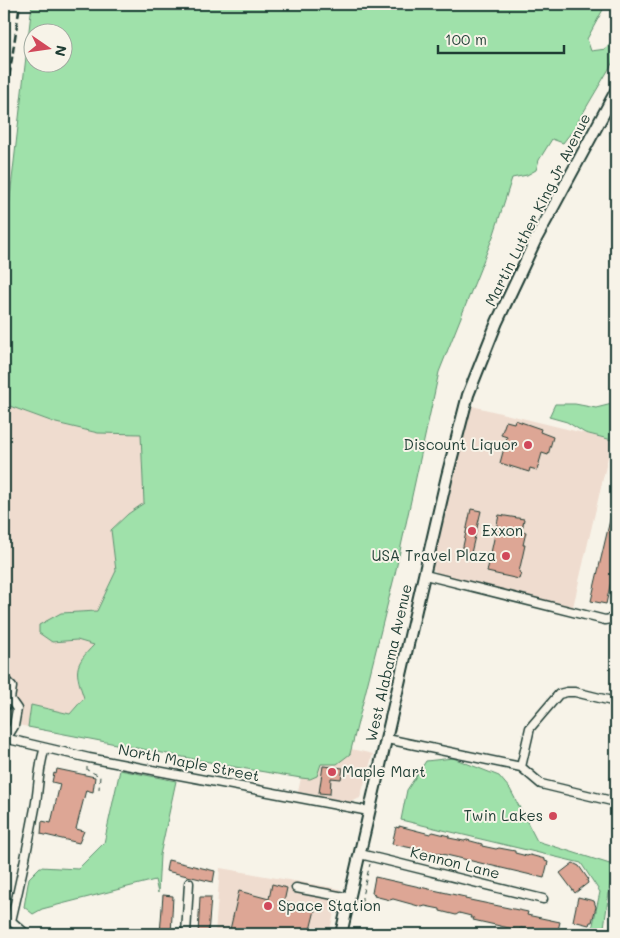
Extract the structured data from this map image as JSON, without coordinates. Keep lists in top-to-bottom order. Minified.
{"streets":{"main road":["Martin Luther King Jr Avenue","West Alabama Avenue"],"street":["North Maple Street","Kennon Lane"]},"crossings":[["Martin Luther King Jr Avenue","West Alabama Avenue"],["West Alabama Avenue","North Maple Street"],["West Alabama Avenue","Kennon Lane"]],"places":["Discount Liquor","Exxon","USA Travel Plaza","Maple Mart","Twin Lakes","Space Station"],"scale_bar":"100 m","north":"right"}
